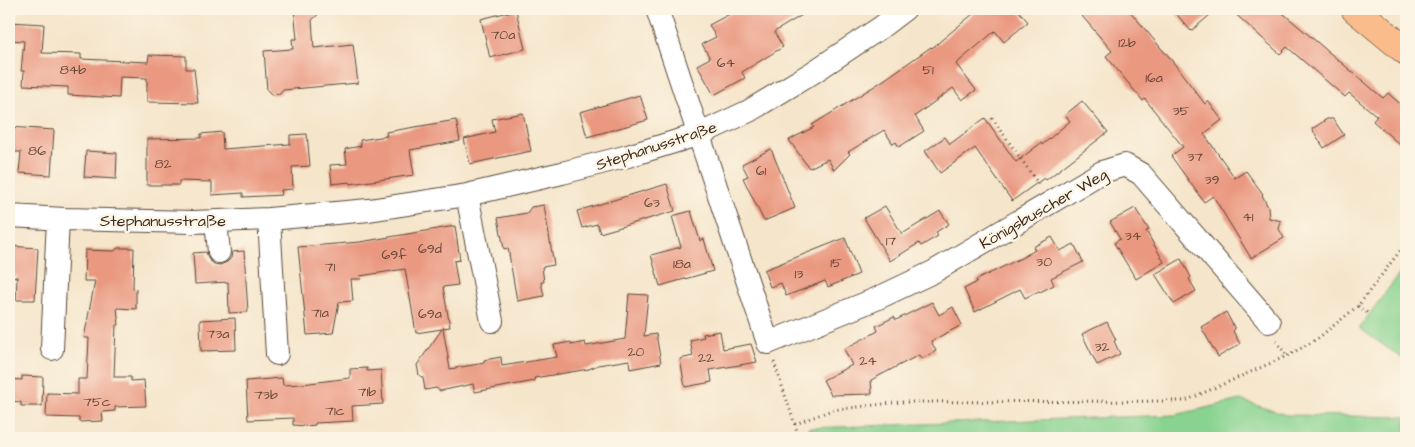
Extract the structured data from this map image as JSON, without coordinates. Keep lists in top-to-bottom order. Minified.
{"streets":{"street":["Stephanusstraße","Königsbuscher Weg"]},"house_numbers":["70a","12b","64","84b","51","16a","35","86","37","82","61","39","63","41","34","17","69d","69f","30","15","18a","71","13","71a","69a","73a","32","20","22","24","71b","73b","75c","71c"]}
